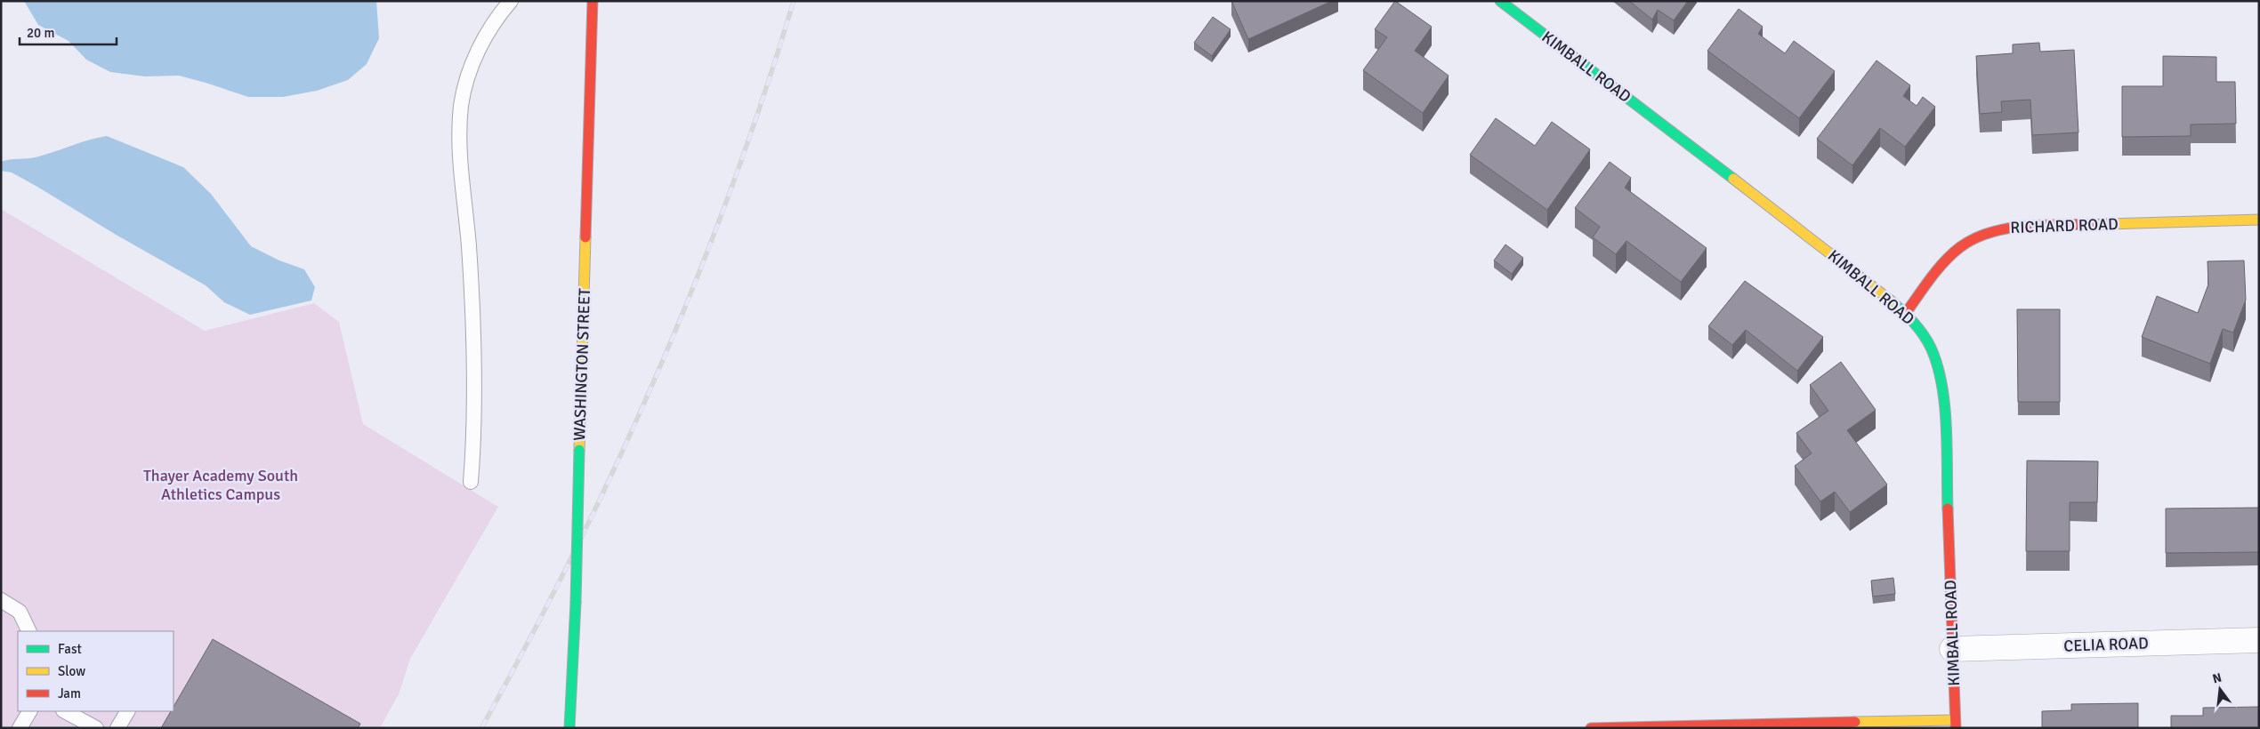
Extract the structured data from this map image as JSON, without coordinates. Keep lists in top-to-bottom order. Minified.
{"streets":{"street":["KIMBALL ROAD","RICHARD ROAD","WASHINGTON STREET","CELIA ROAD"]},"crossings":[["KIMBALL ROAD","RICHARD ROAD"],["KIMBALL ROAD","CELIA ROAD"]],"parks":["Thayer Academy South Athletics Campus"],"legend":["Fast","Slow","Jam"],"scale_bar":"20 m","north":"top"}
